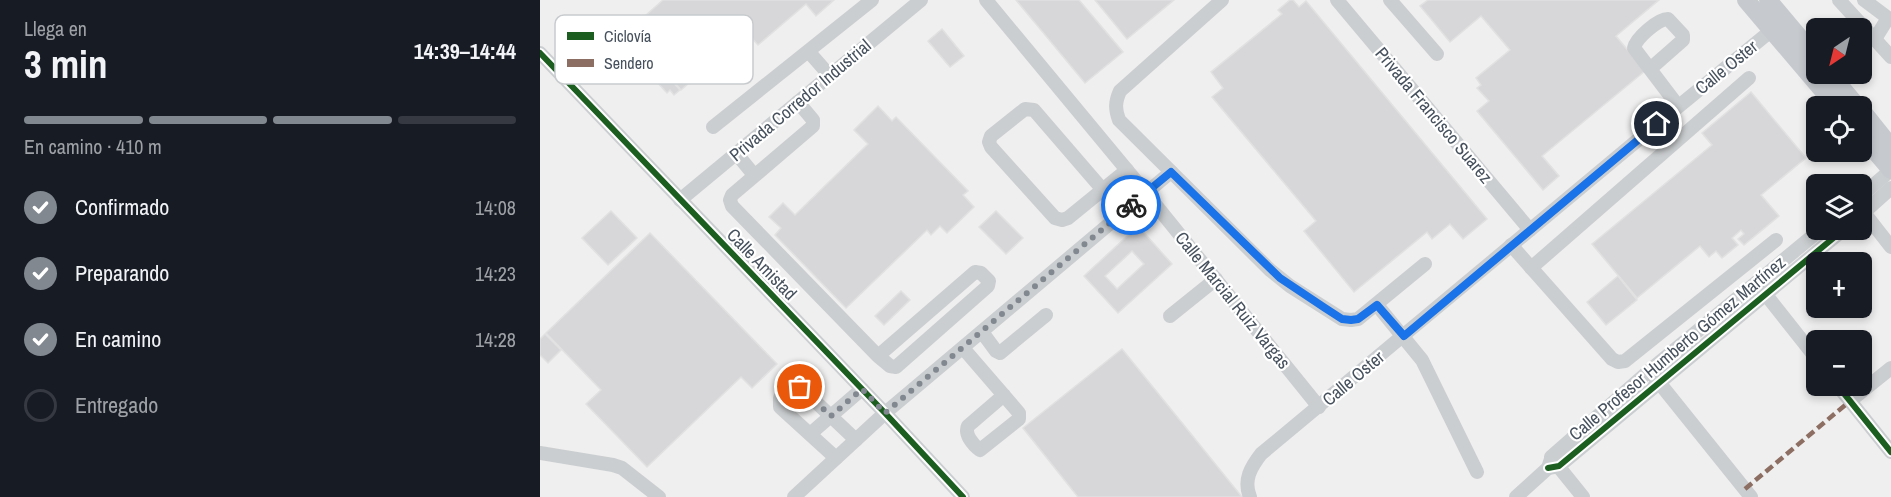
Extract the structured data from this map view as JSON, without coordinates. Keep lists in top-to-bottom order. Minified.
{"streets":{"street":["Calle Oster","Privada Corredor Industrial","Privada Francisco Suarez","Calle Amistad","Calle Marcial Ruiz Vargas","Calle Profesor Humberto Gómez Martínez"]},"crossings":[["Calle Oster","Privada Francisco Suarez"],["Calle Oster","Calle Marcial Ruiz Vargas"],["Privada Corredor Industrial","Calle Amistad"]],"legend":["Ciclovía","Sendero"],"north":"bottom left","page":{"heading":["3 min","Llega en","14:39–14:44"],"map_buttons":["+","−"],"bar":"En camino · 410 m","list":[["Confirmado","14:08"],["Preparando","14:23"],["En camino","14:28"],"Entregado"]}}
